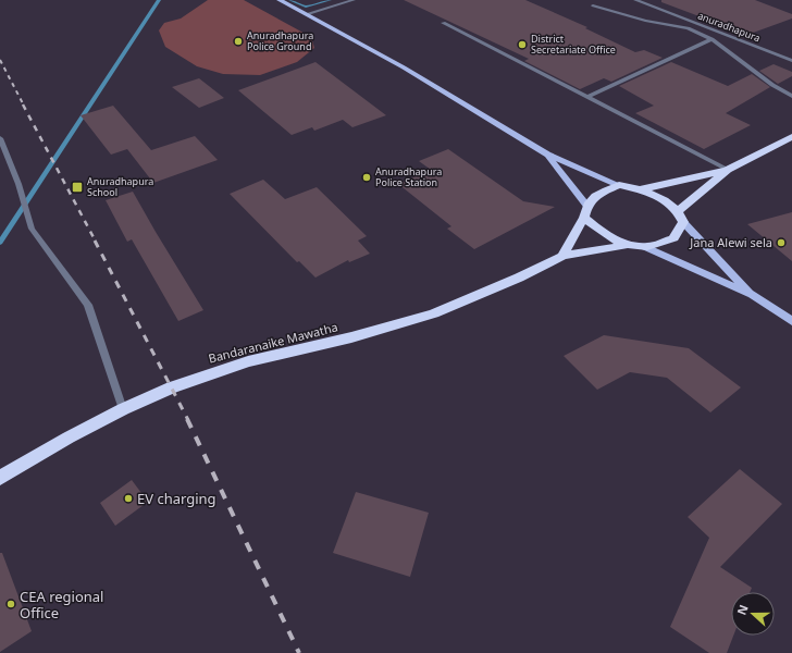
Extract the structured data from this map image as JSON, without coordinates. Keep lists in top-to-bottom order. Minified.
{"streets":{"highway":["Bandaranaike Mawatha"],"street":["anuradhapura"]},"places":{"other":["Anuradhapura Police Ground","District Secretariate Office","Anuradhapura Police Station","Jana Alewi sela","EV charging","CEA regional Office"],"transit":["Anuradhapura School"]},"north":"left"}
